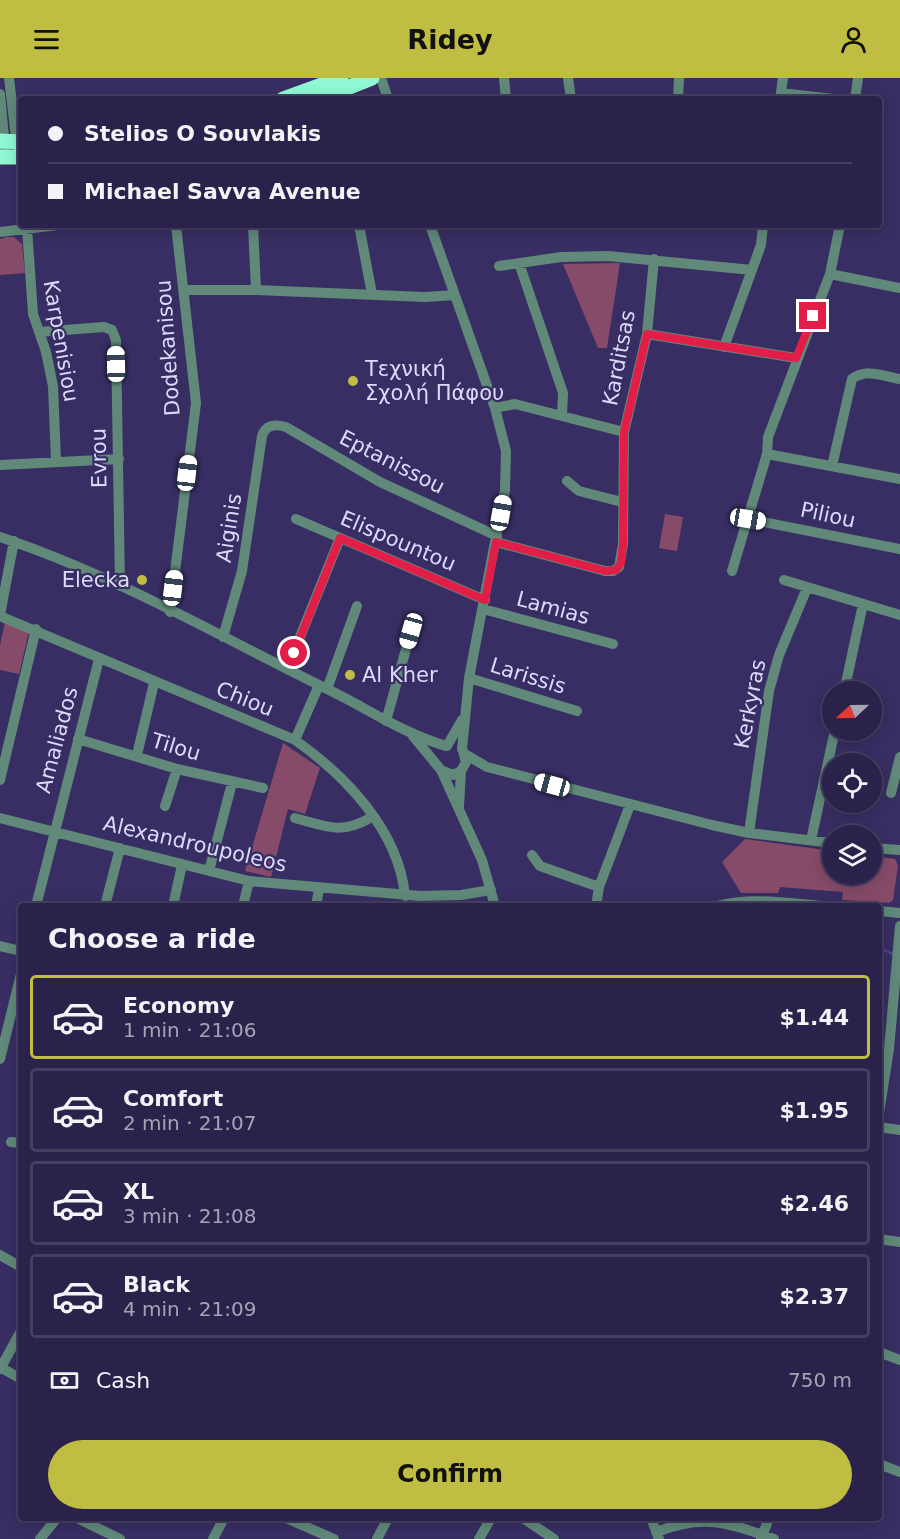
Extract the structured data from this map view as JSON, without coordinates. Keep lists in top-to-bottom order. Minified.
{"streets":{"street":["Karpenisiou","Dodekanisou","Karditsas","Evrou","Eptanissou","Piliou","Aiginis","Elispountou","Lamias","Larissis","Chiou","Kerkyras","Amaliados","Tilou","Alexandroupoleos"]},"crossings":[["Karpenisiou","Evrou"],["Karditsas","Eptanissou"],["Eptanissou","Aiginis"],["Elispountou","Lamias"],["Chiou","Amaliados"],["Chiou","Alexandroupoleos"],["Amaliados","Tilou"],["Amaliados","Alexandroupoleos"]],"places":["Τεχνική Σχολή Πάφου","Elecka","Al Kher"],"north":"left","page":{"header":"Ridey","banner":["Stelios O Souvlakis","Michael Savva Avenue"],"heading":"Choose a ride","list":[{"name":"Economy","note":"1 min · 21:06","value":"$1.44"},{"name":"Comfort","note":"2 min · 21:07","value":"$1.95"},{"name":"XL","note":"3 min · 21:08","value":"$2.46"},{"name":"Black","note":"4 min · 21:09","value":"$2.37"}],"pay":["Cash","750 m"],"buttons":"Confirm"}}
